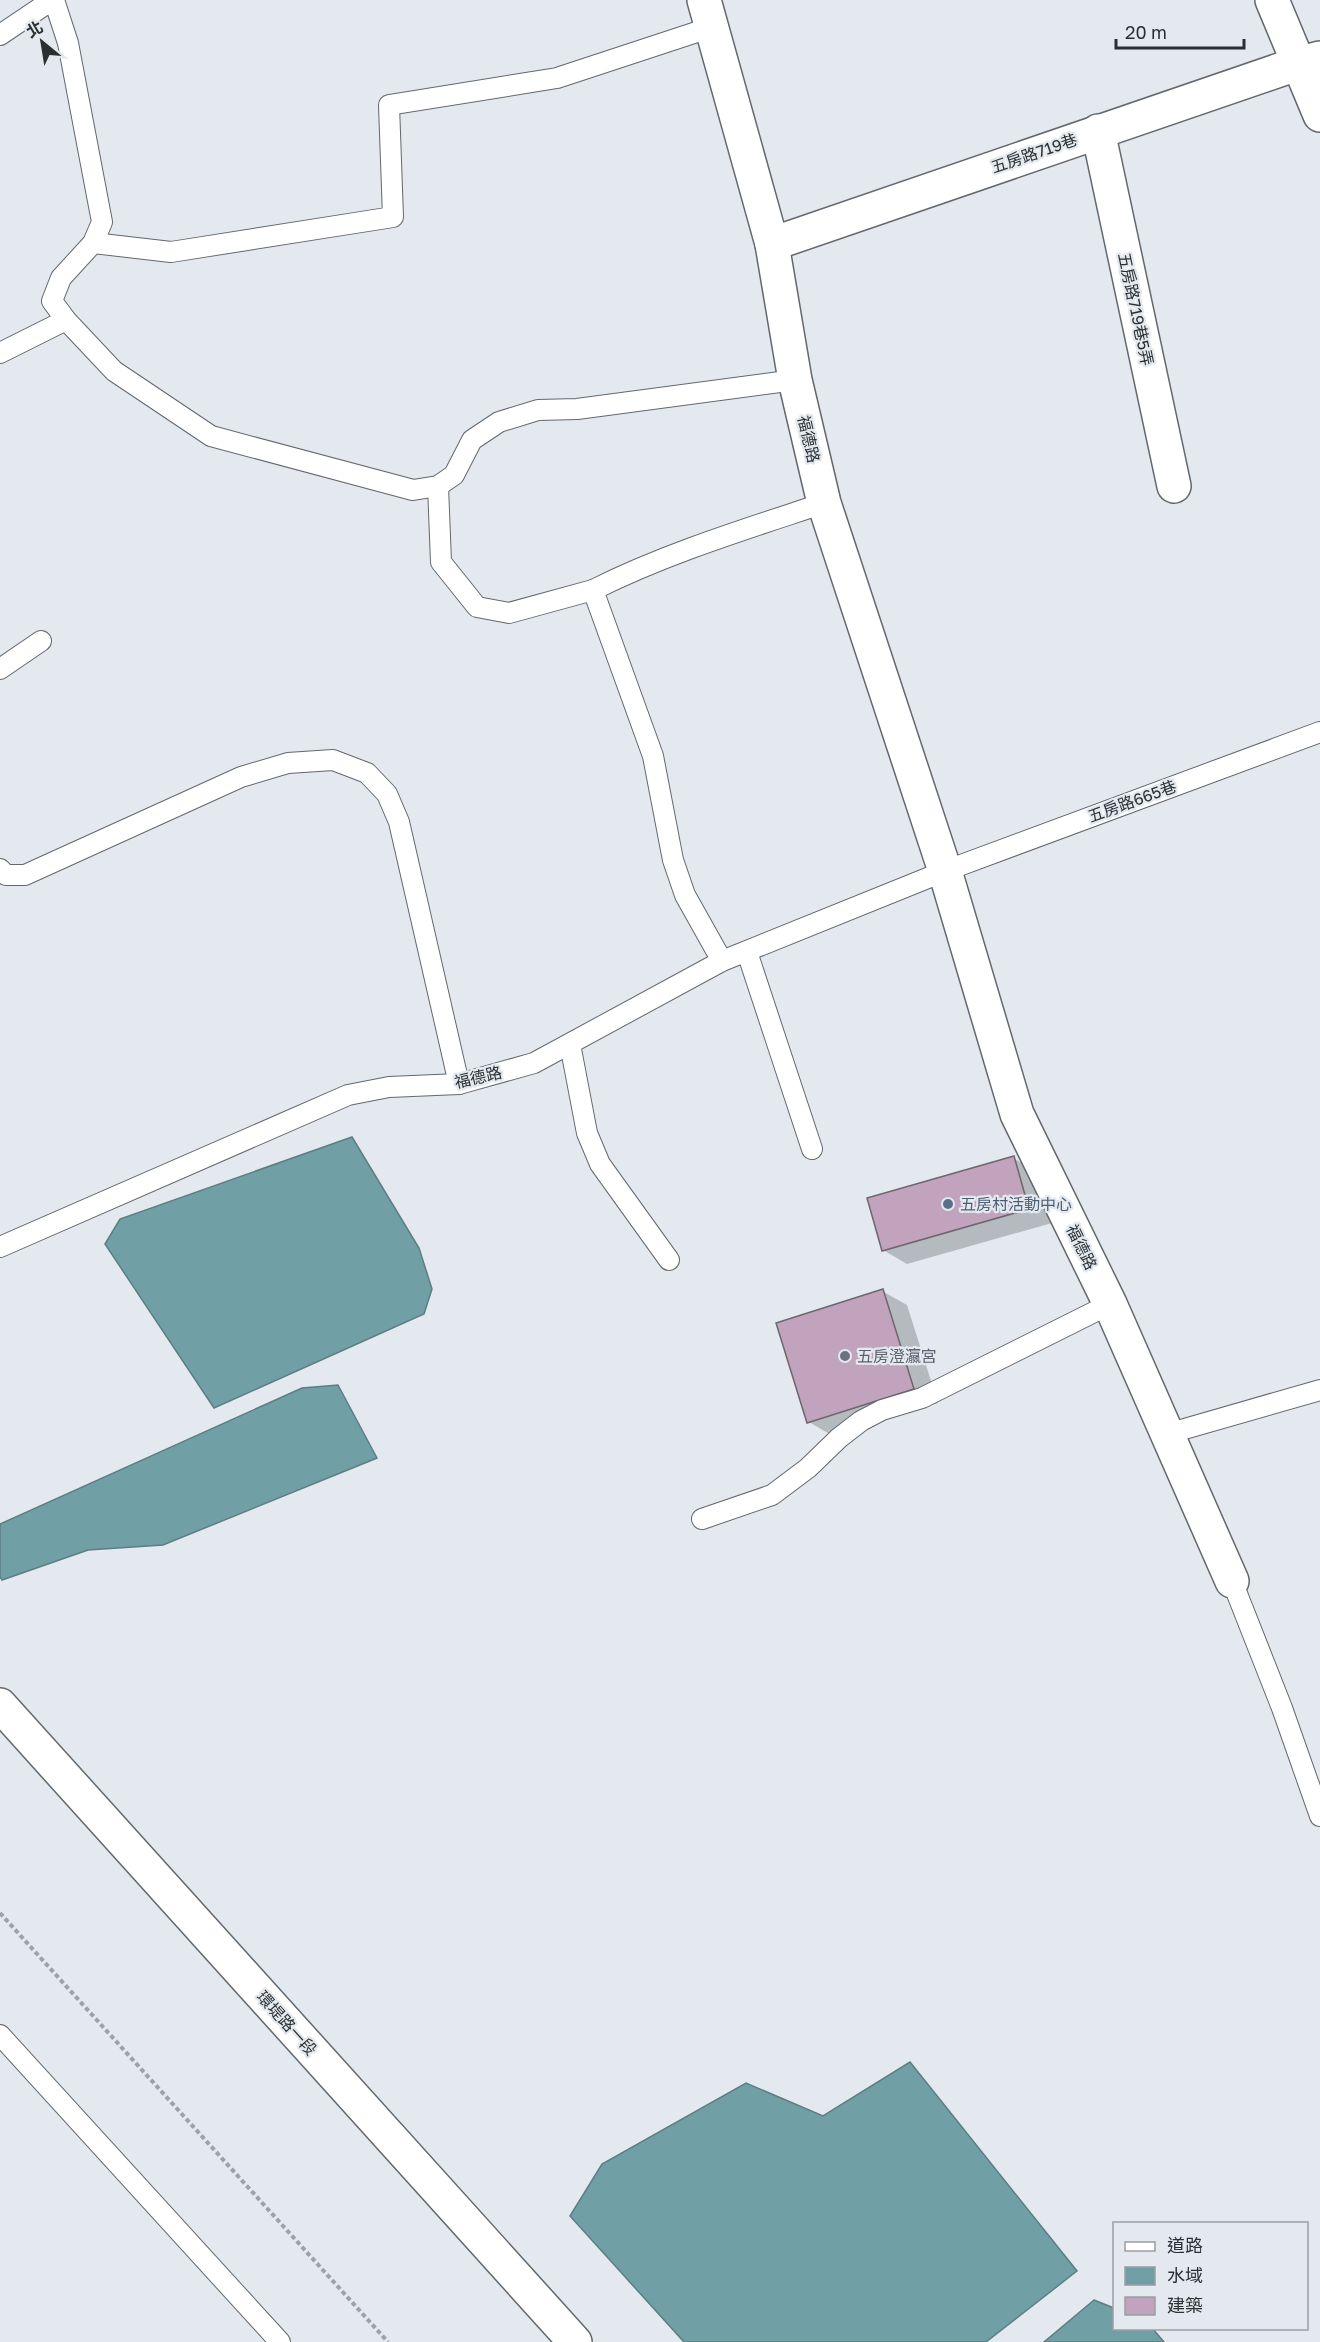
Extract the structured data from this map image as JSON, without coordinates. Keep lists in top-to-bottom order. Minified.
{"streets":{"street":["五房路719巷","五房路719巷5弄","福德路","環堤路一段"],"lane":["五房路665巷"]},"crossings":[["五房路719巷","五房路719巷5弄"],["五房路719巷","福德路"],["福德路","五房路665巷"]],"places":["五房村活動中心","五房澄瀛宮"],"legend":["道路","水域","建築"],"scale_bar":"20 m","north":"top left"}
